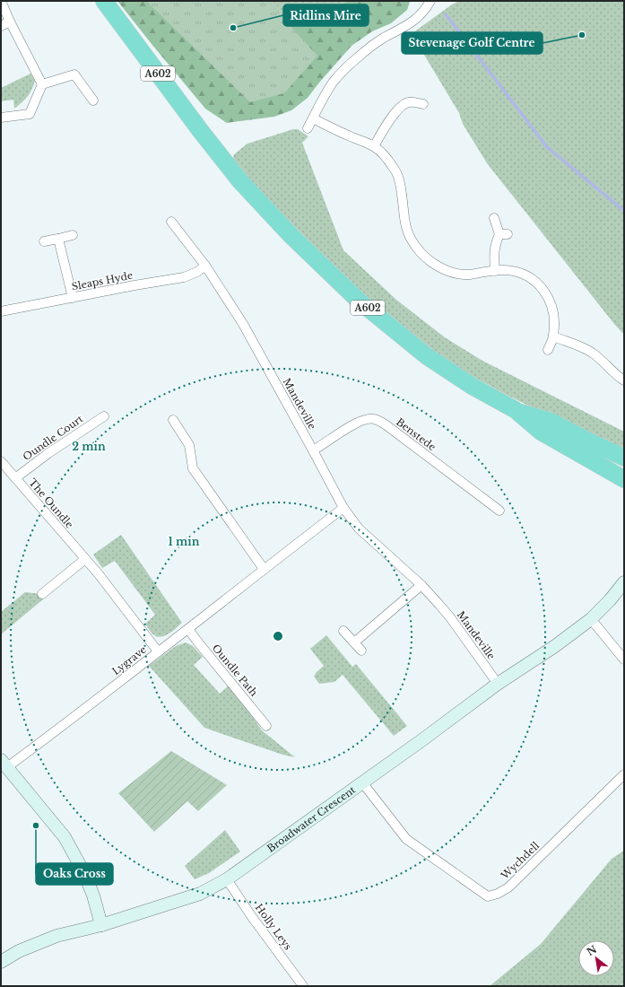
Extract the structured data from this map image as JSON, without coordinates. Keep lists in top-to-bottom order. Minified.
{"streets":{"highway":["A602"],"street":["Sleaps Hyde","Mandeville","Benstede","Oundle Court","The Oundle","Lygrave","Oundle Path","Broadwater Crescent","Wychdell","Holly Leys"]},"crossings":[["Sleaps Hyde","Mandeville"],["Mandeville","Benstede"],["Mandeville","Lygrave"],["Mandeville","Broadwater Crescent"],["Oundle Court","The Oundle"],["The Oundle","Lygrave"],["Lygrave","Oundle Path"],["Broadwater Crescent","Wychdell"],["Broadwater Crescent","Holly Leys"]],"places":["Ridlins Mire","Stevenage Golf Centre","Oaks Cross"],"north":"top left","rings":["2 min","1 min"]}
